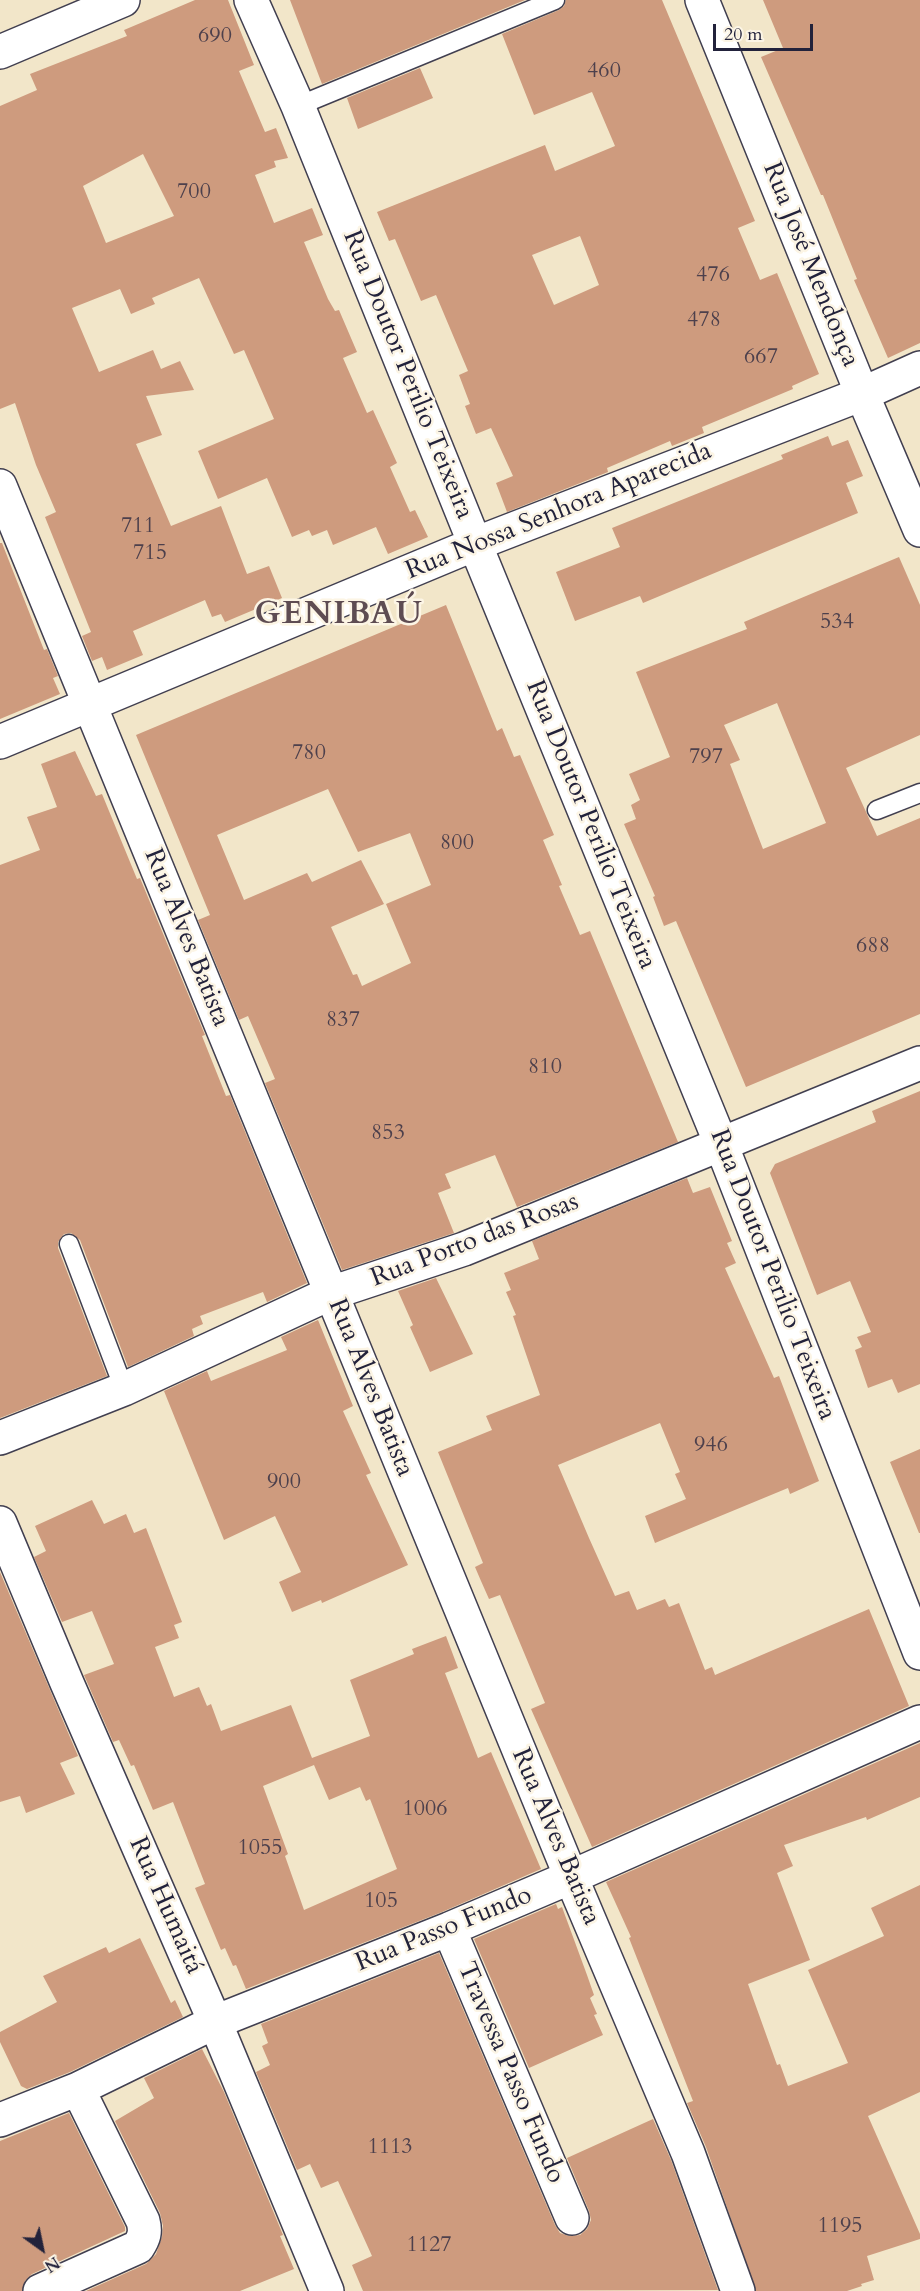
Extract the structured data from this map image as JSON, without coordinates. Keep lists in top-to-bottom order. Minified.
{"streets":{"street":["Rua José Mendonça","Rua Doutor Perilio Teixeira","Rua Nossa Senhora Aparecida","Rua Alves Batista","Rua Porto das Rosas","Rua Humaitá","Rua Passo Fundo","Travessa Passo Fundo"]},"crossings":[["Rua José Mendonça","Rua Nossa Senhora Aparecida"],["Rua Doutor Perilio Teixeira","Rua Nossa Senhora Aparecida"],["Rua Doutor Perilio Teixeira","Rua Porto das Rosas"],["Rua Nossa Senhora Aparecida","Rua Alves Batista"],["Rua Alves Batista","Rua Porto das Rosas"],["Rua Alves Batista","Rua Passo Fundo"],["Rua Humaitá","Rua Passo Fundo"],["Rua Passo Fundo","Travessa Passo Fundo"]],"districts":["GENIBAÚ"],"house_numbers":["690","460","700","476","478","667","711","715","534","780","797","800","688","837","810","853","946","900","1006","1055","105","1113","1195","1127"],"scale_bar":"20 m","north":"bottom right"}
